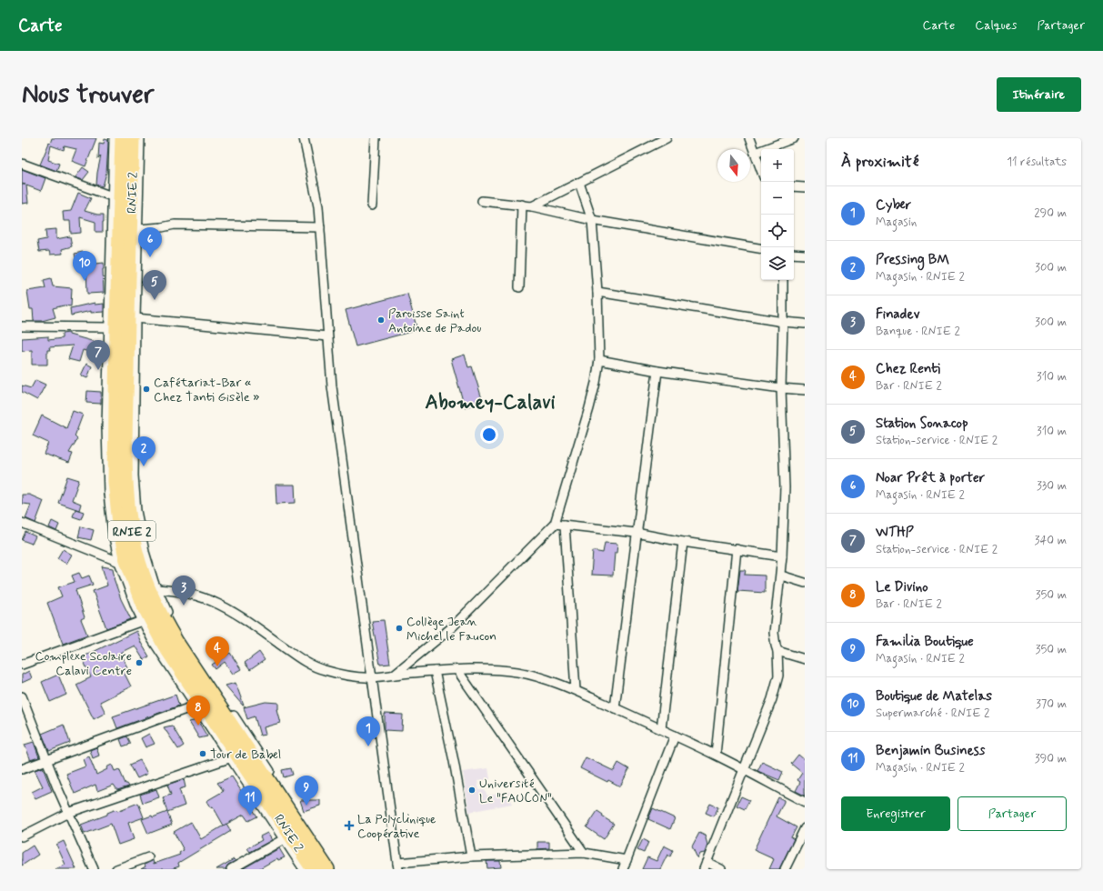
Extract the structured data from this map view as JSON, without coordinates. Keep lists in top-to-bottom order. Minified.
{"streets":{"highway":["RNIE 2"]},"districts":["Abomey-Calavi"],"places":{"other":["Paroisse Saint Antoine de Padou","Cafétariat-Bar « Chez Tanti Gisèle »","Collège Jean Michel le Faucon","Complexe Scolaire Calavi Centre","Tour de Babel","Université Le \"FAUCON\""],"health":["La Polyclinique Coopérative"]},"north":"bottom","page":{"header":"Carte","nav":["Carte","Calques","Partager"],"buttons":["Itinéraire",["Enregistrer","Partager"]],"title":"Nous trouver","heading":["À proximité","11 résultats"],"map_buttons":["+","−"],"list":[{"mark":"1","name":"Cyber","note":"Magasin","value":"290 m"},{"mark":"2","name":"Pressing BM","note":"Magasin · RNIE 2","value":"300 m"},{"mark":"3","name":"Finadev","note":"Banque · RNIE 2","value":"300 m"},{"mark":"4","name":"Chez Renti","note":"Bar · RNIE 2","value":"310 m"},{"mark":"5","name":"Station Sonacop","note":"Station-service · RNIE 2","value":"310 m"},{"mark":"6","name":"Noar Prêt à porter","note":"Magasin · RNIE 2","value":"330 m"},{"mark":"7","name":"WTHP","note":"Station-service · RNIE 2","value":"340 m"},{"mark":"8","name":"Le Divino","note":"Bar · RNIE 2","value":"350 m"},{"mark":"9","name":"Familia Boutique","note":"Magasin · RNIE 2","value":"350 m"},{"mark":"10","name":"Boutique de Matelas","note":"Supermarché · RNIE 2","value":"370 m"},{"mark":"11","name":"Benjamin Business","note":"Magasin · RNIE 2","value":"390 m"}],"pins":["6","10","5","7","2","3","4","8","1","9","11"]}}
